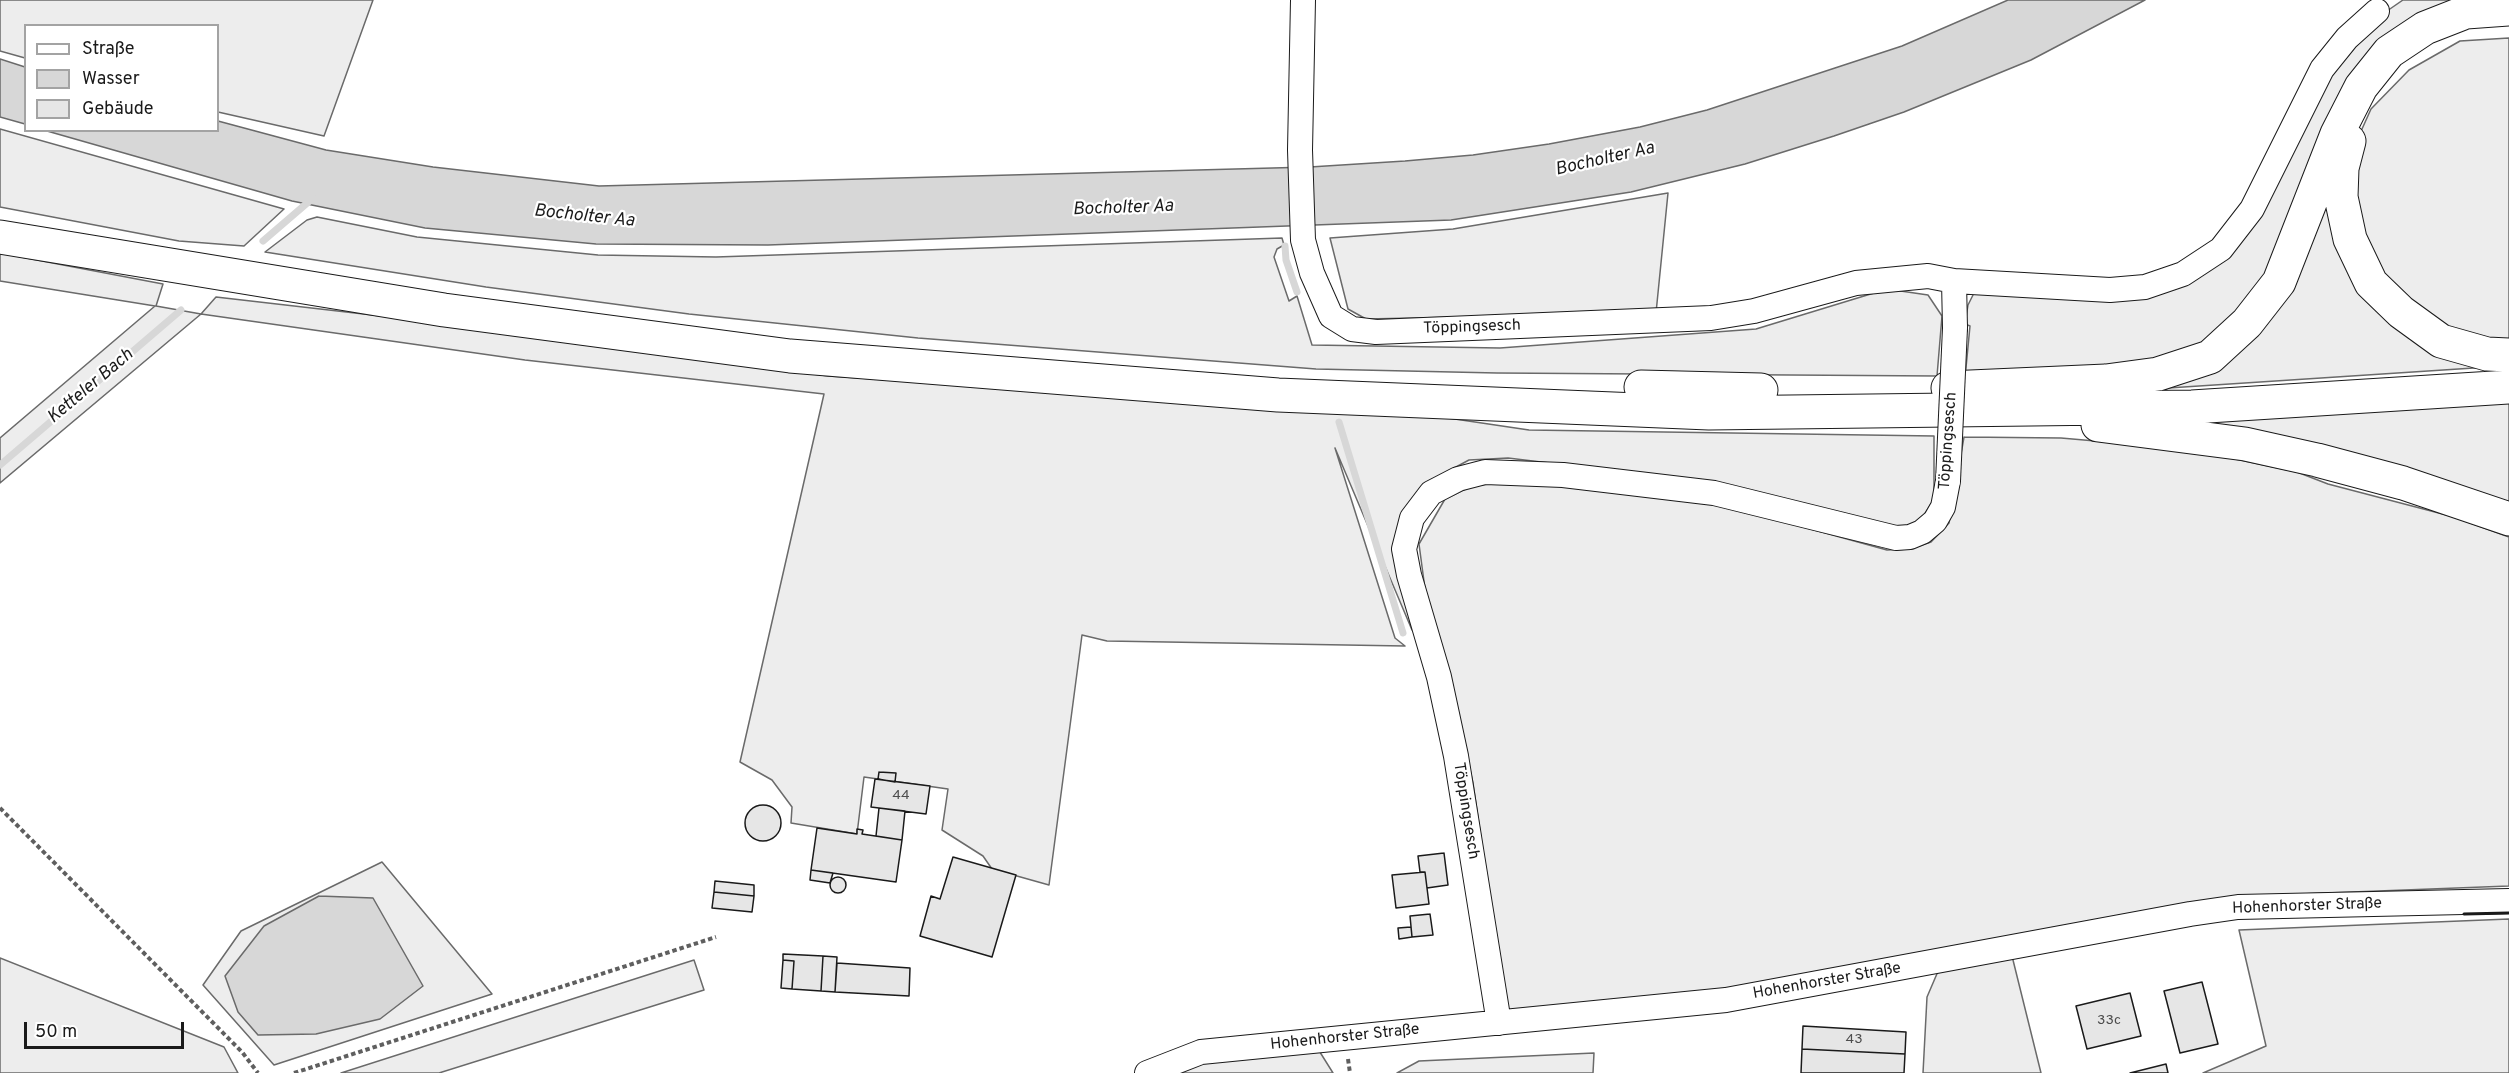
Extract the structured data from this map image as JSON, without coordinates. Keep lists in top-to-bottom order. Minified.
{"streets":{"street":["Töppingsesch","Hohenhorster Straße"]},"crossings":[["Töppingsesch","Hohenhorster Straße"]],"water":["Bocholter Aa","Ketteler Bach"],"house_numbers":["44","33c","43"],"legend":["Straße","Wasser","Gebäude"],"scale_bar":"50 m"}
